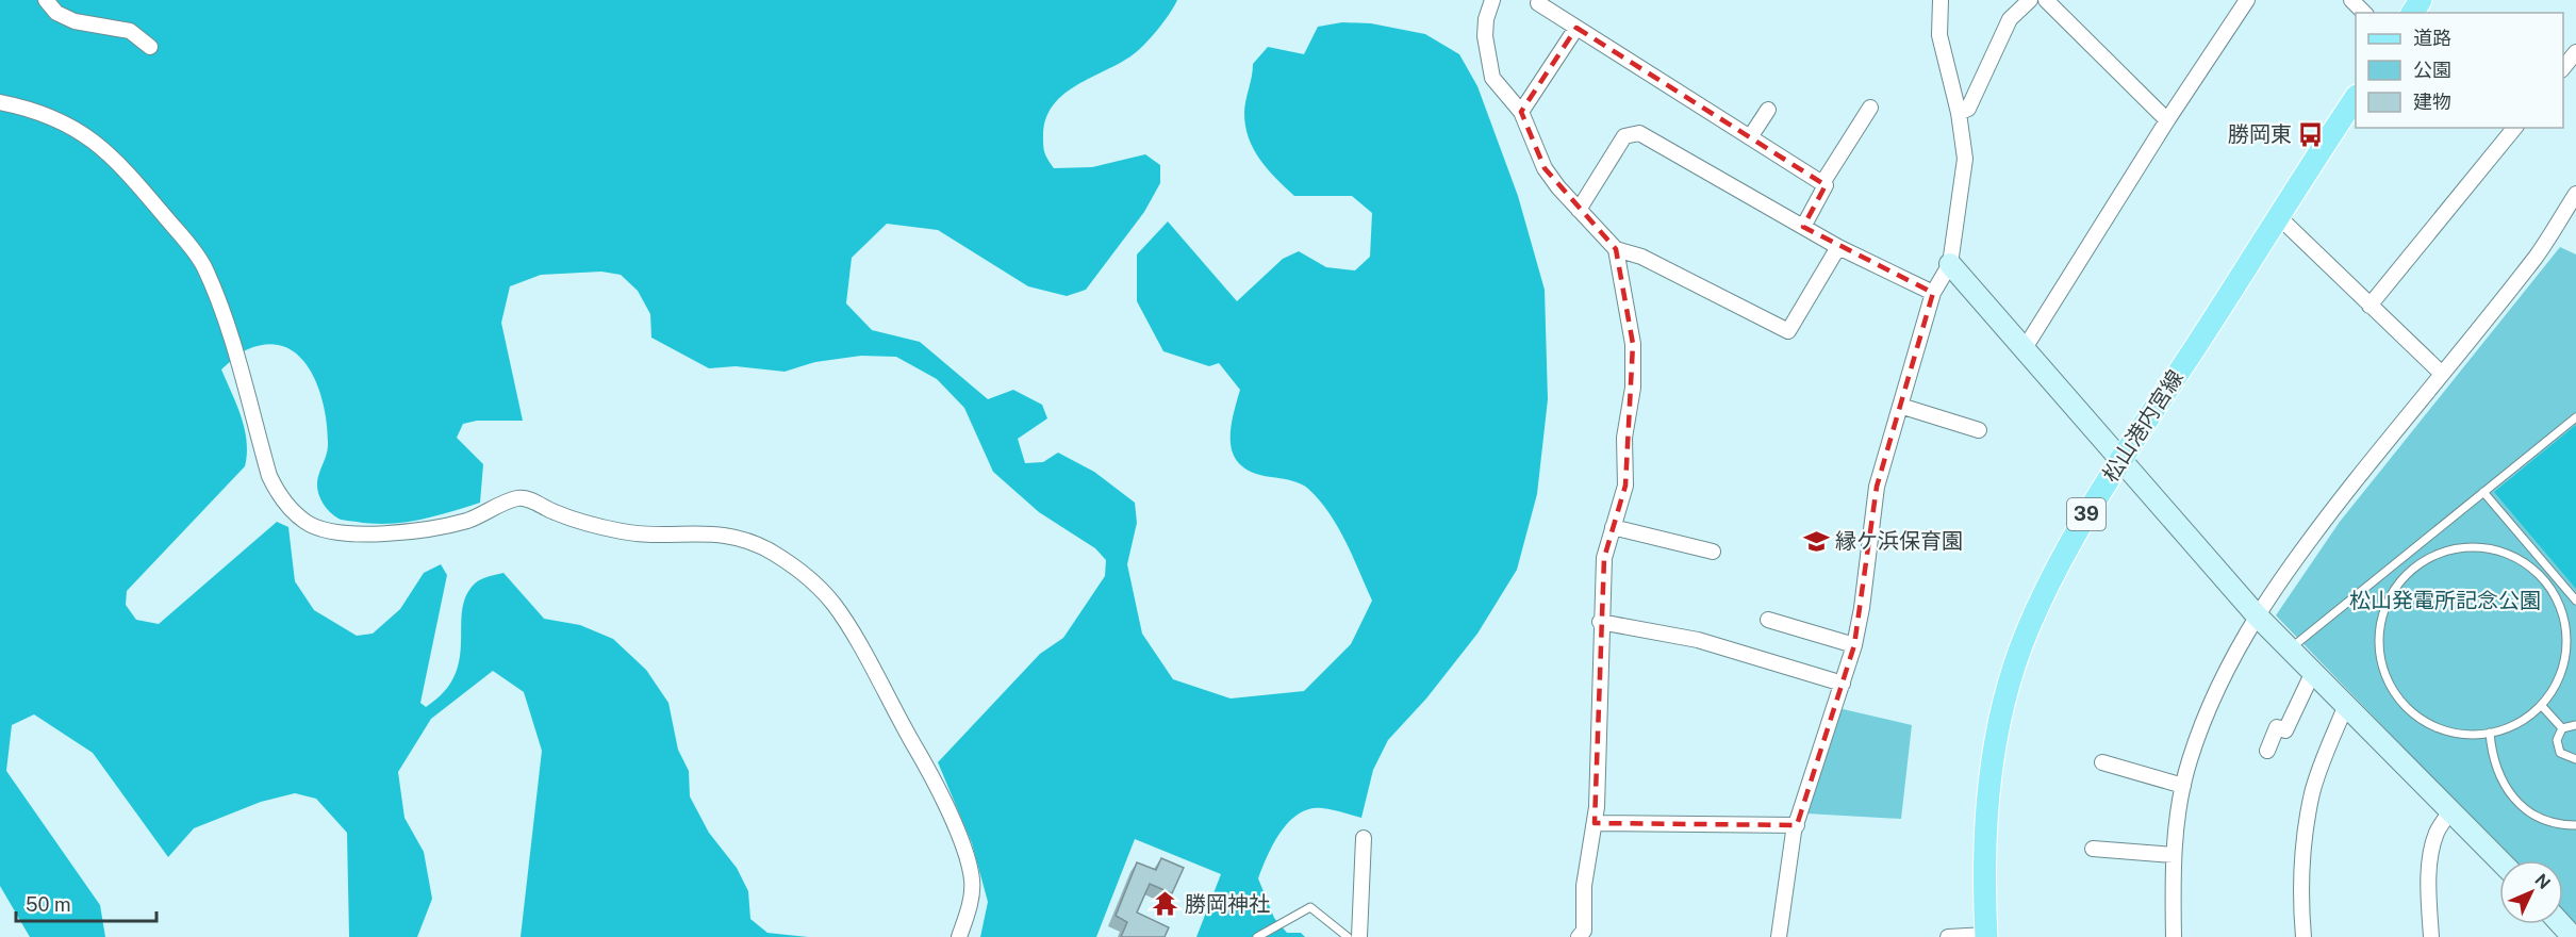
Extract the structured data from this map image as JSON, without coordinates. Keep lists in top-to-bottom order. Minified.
{"streets":{"main road":["松山港内宮線","39"]},"parks":["松山発電所記念公園"],"places":{"bus stop":["勝岡東"],"school or university":["縁ケ浜保育園"],"temple":["勝岡神社"]},"legend":["道路","公園","建物"],"scale_bar":"50 m","north":"top right"}
